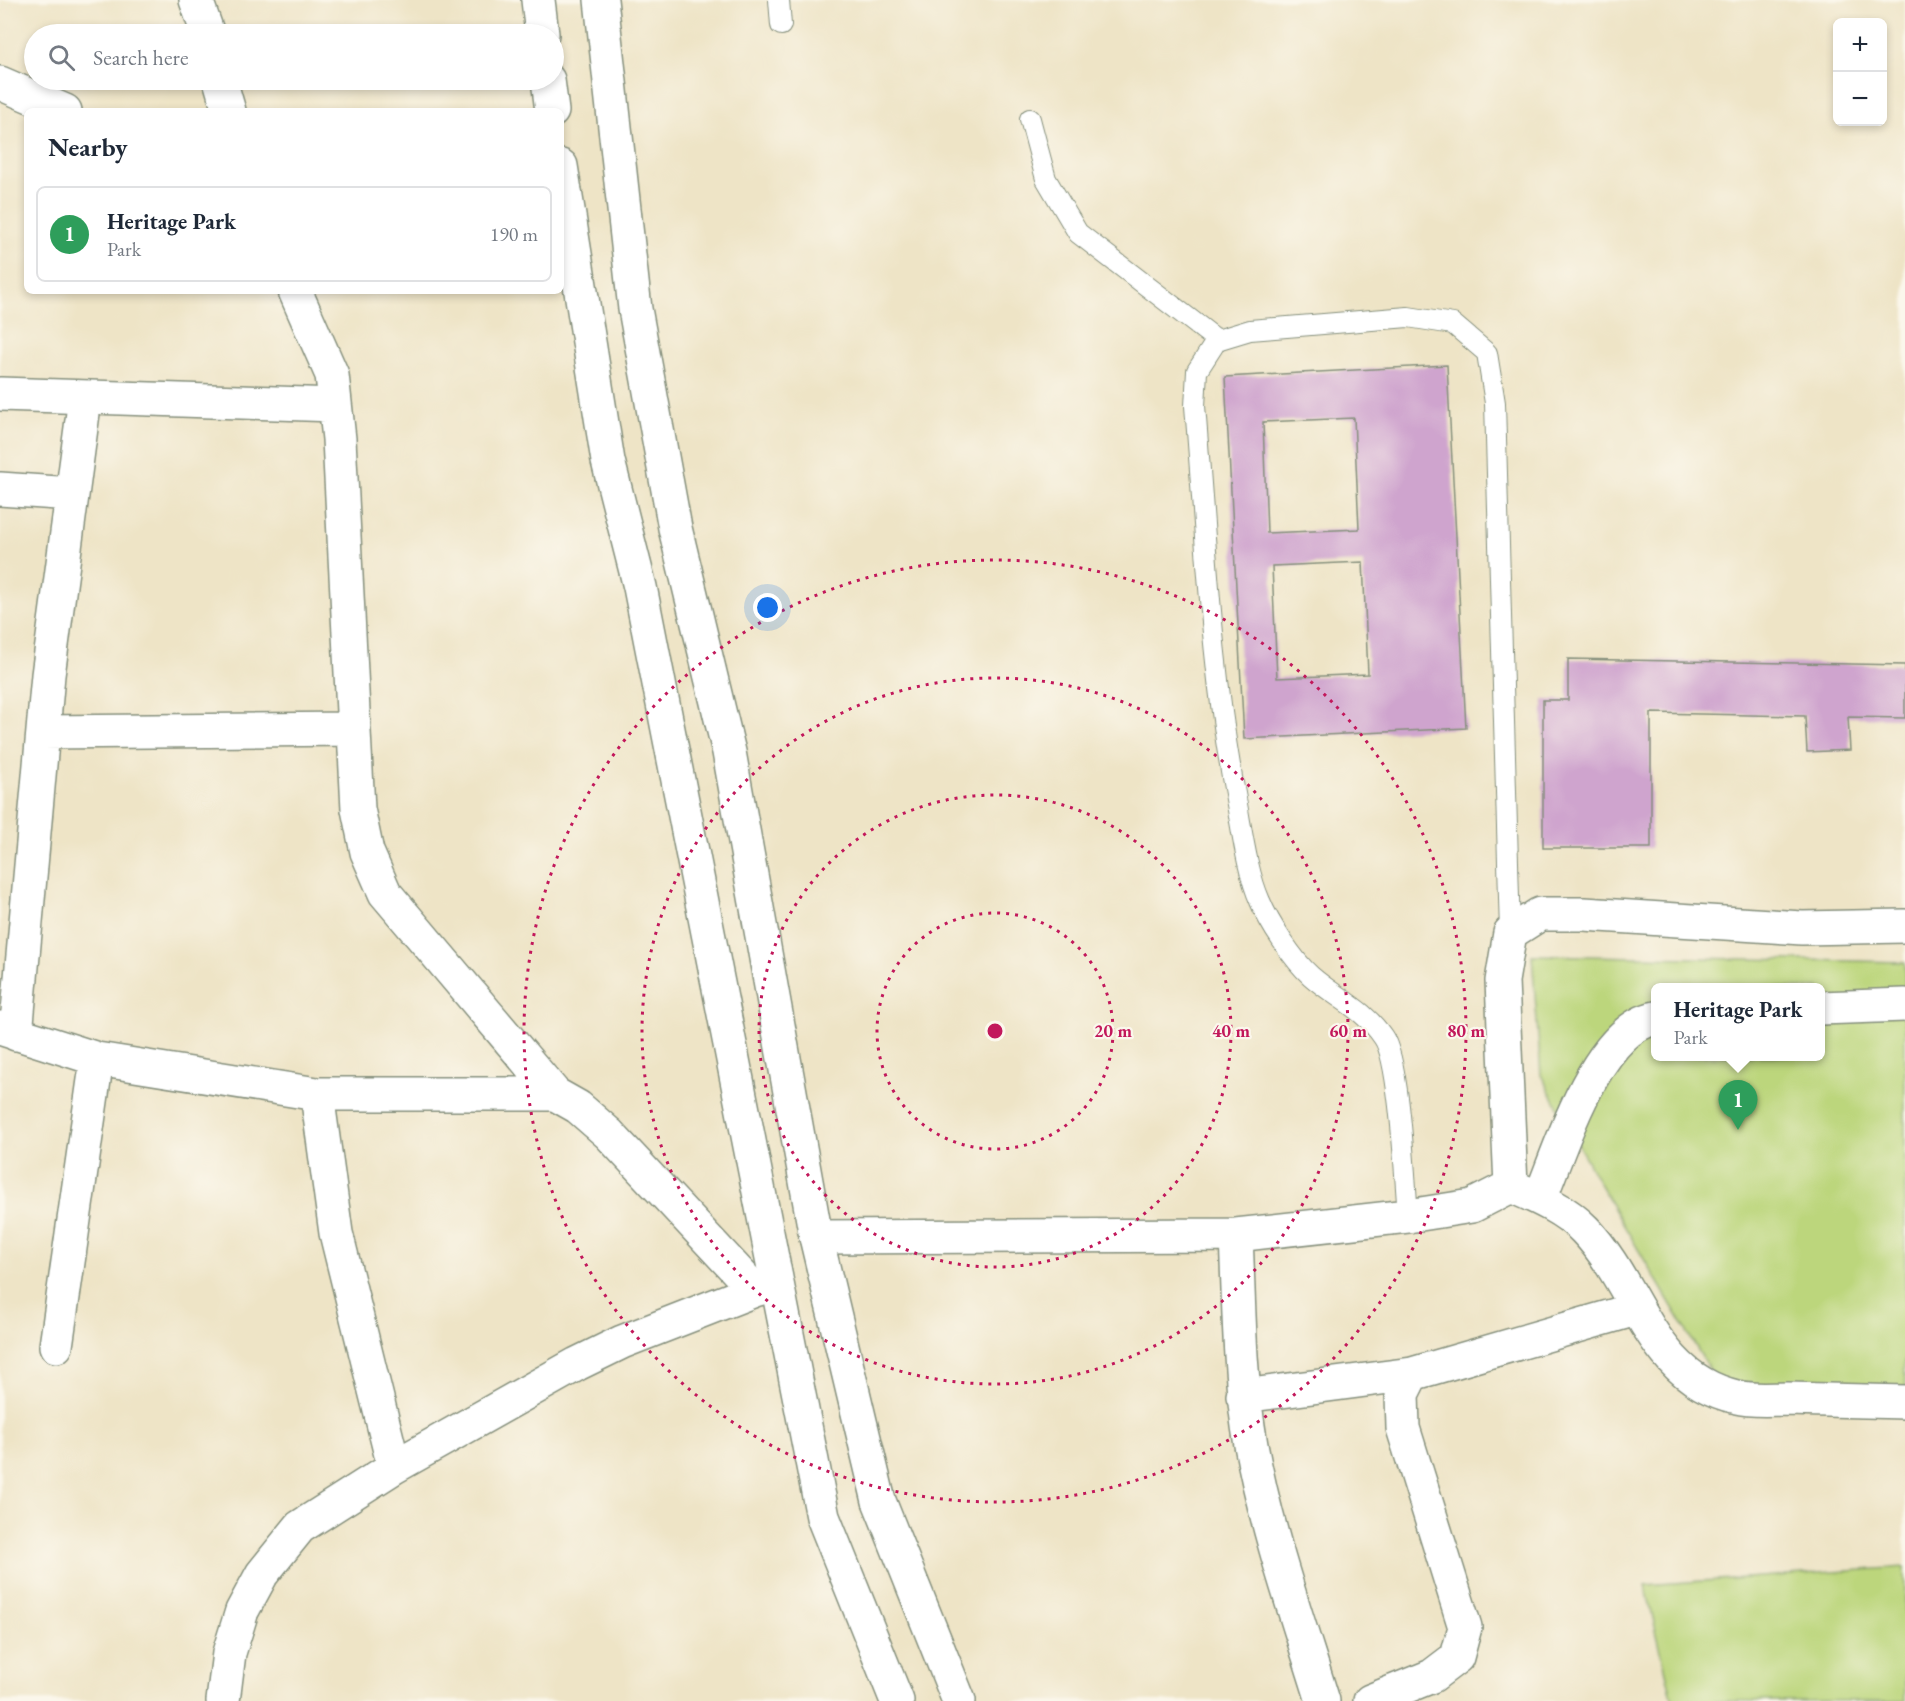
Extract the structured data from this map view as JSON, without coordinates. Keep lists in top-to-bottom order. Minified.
{"page":{"map_buttons":["+","−"],"search":"Search here","heading":"Nearby","list":[{"mark":"1","name":"Heritage Park","note":"Park","value":"190 m"}],"popup":["Heritage Park","Park"],"pins":"1"},"rings":["20 m","40 m","60 m","80 m"]}
